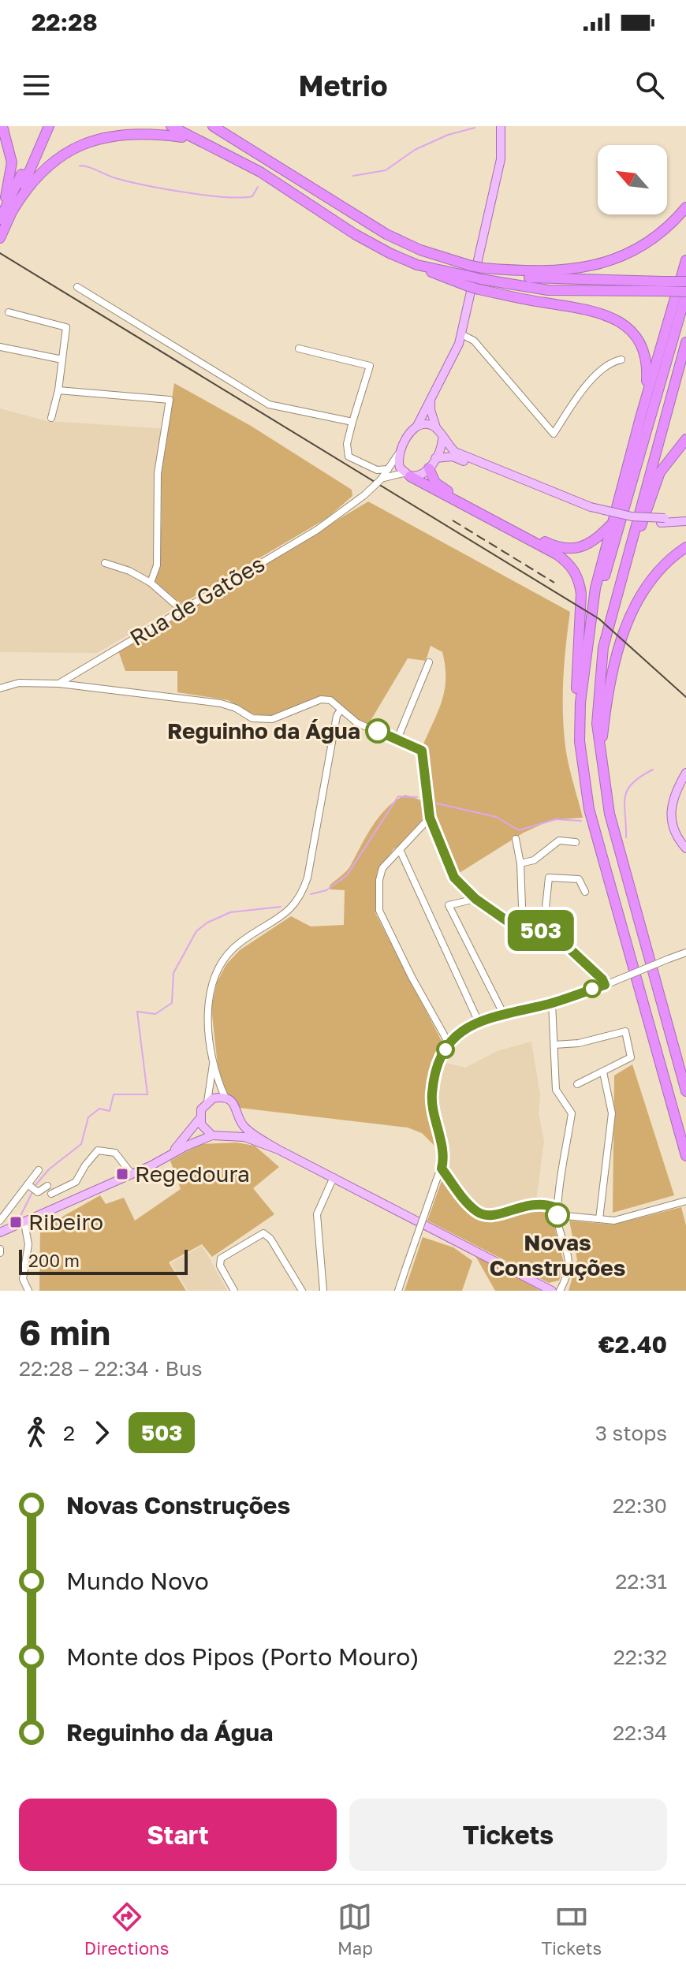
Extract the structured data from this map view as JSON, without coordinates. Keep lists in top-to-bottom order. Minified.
{"streets":{"street":["Rua de Gatões"]},"places":{"other":["Reguinho da Água","Novas Construções"],"transit":["Regedoura","Ribeiro"]},"lines":["bus line 503"],"scale_bar":"200 m","north":"top left","page":{"status":"22:28","header":"Metrio","on_map":"503","scale":"200 m","heading":["6 min","22:28 – 22:34 · Bus","€2.40"],"legs":["2","503","3 stops"],"list":[{"name":"Novas Construções","value":"22:30"},{"name":"Mundo Novo","value":"22:31"},{"name":"Monte dos Pipos (Porto Mouro)","value":"22:32"},{"name":"Reguinho da Água","value":"22:34"}],"buttons":["Start","Tickets"],"tabs":["Directions","Map","Tickets"]}}
